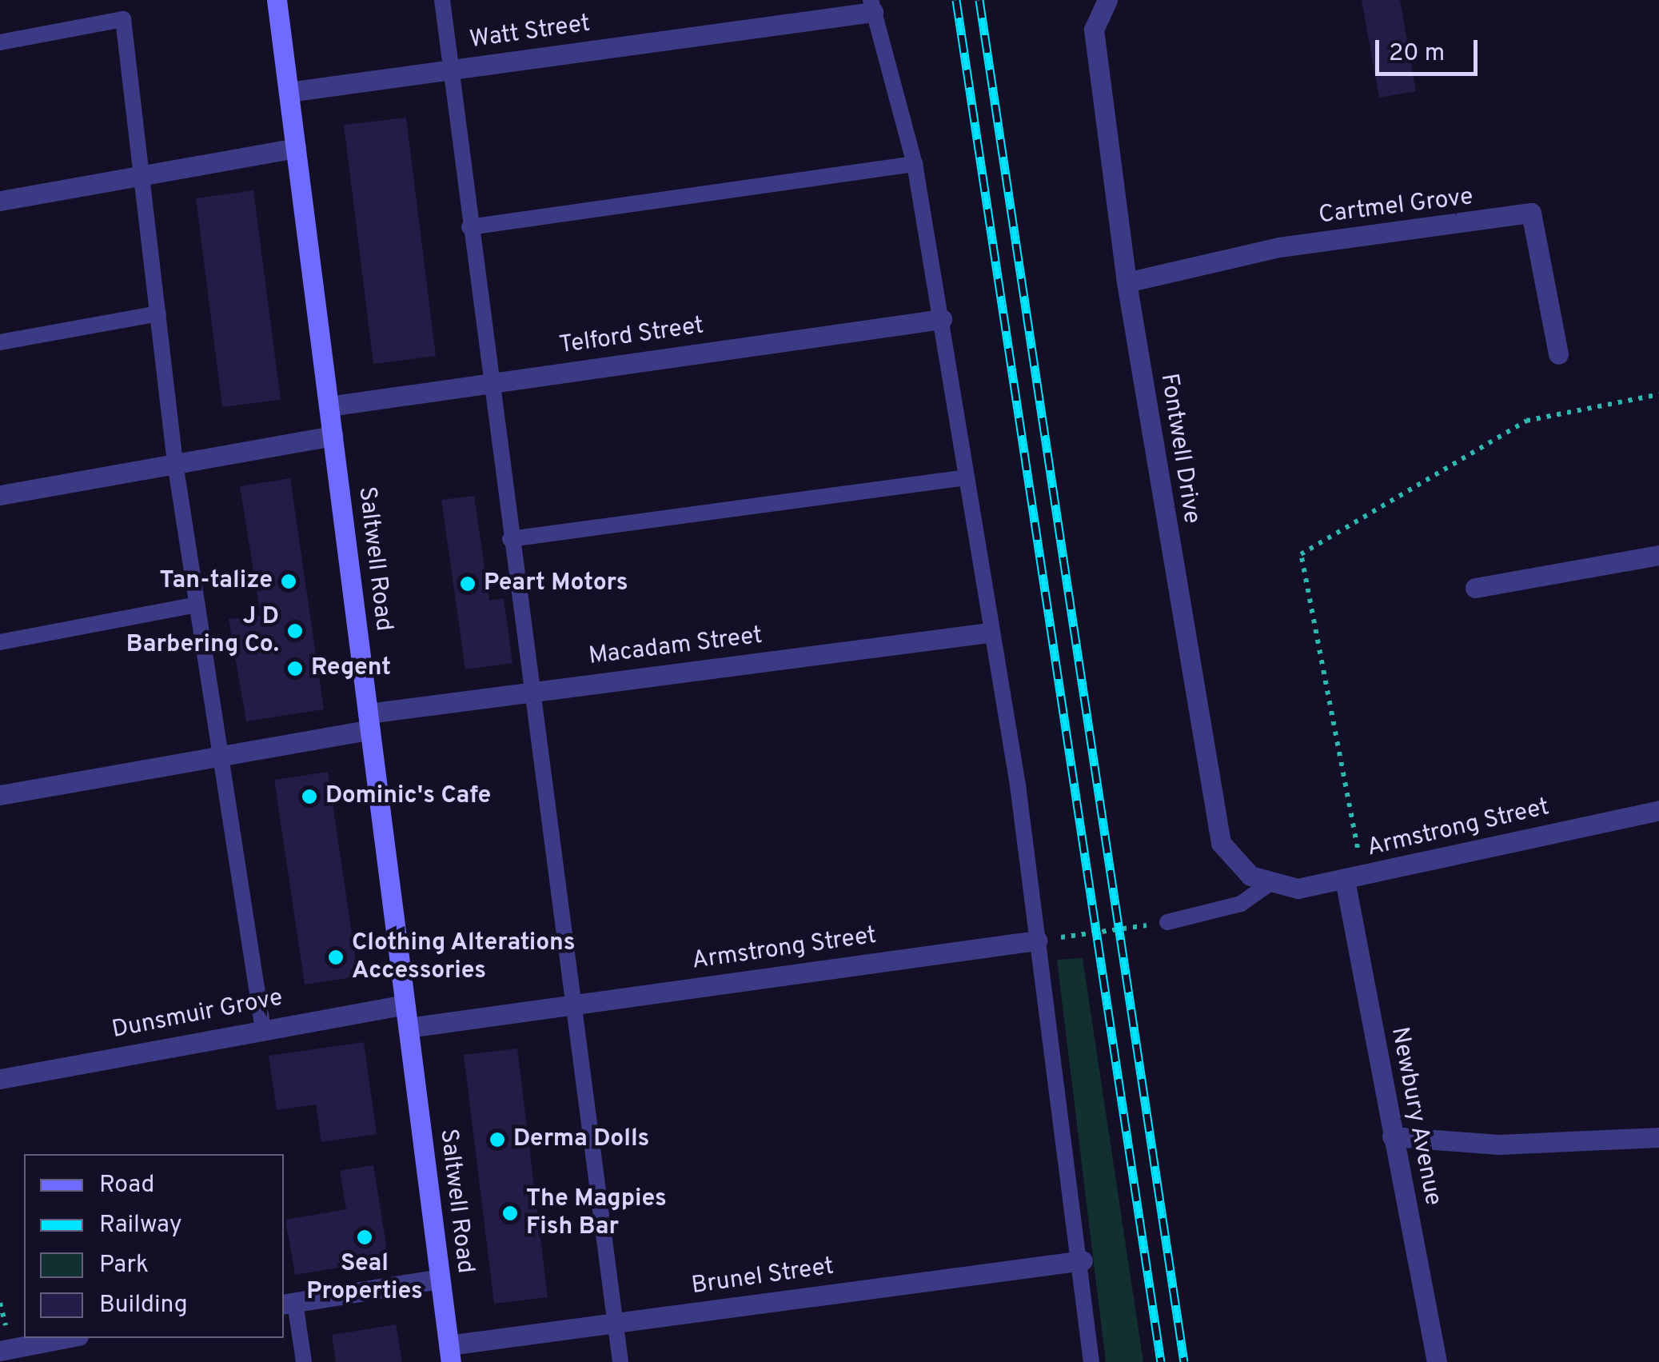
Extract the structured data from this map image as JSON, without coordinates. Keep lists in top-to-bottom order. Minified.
{"streets":{"street":["Watt Street","Cartmel Grove","Telford Street","Fontwell Drive","Saltwell Road","Macadam Street","Armstrong Street","Dunsmuir Grove","Newbury Avenue","Brunel Street"]},"crossings":[["Watt Street","Saltwell Road"],["Cartmel Grove","Fontwell Drive"],["Telford Street","Saltwell Road"],["Fontwell Drive","Armstrong Street"],["Saltwell Road","Macadam Street"],["Saltwell Road","Armstrong Street"],["Saltwell Road","Dunsmuir Grove"],["Saltwell Road","Brunel Street"],["Armstrong Street","Newbury Avenue"]],"places":["Tan-talize","Peart Motors","J D Barbering Co.","Regent","Dominic's Cafe","Clothing Alterations Accessories","Derma Dolls","The Magpies Fish Bar","Seal Properties"],"legend":["Road","Railway","Park","Building"],"scale_bar":"20 m"}
